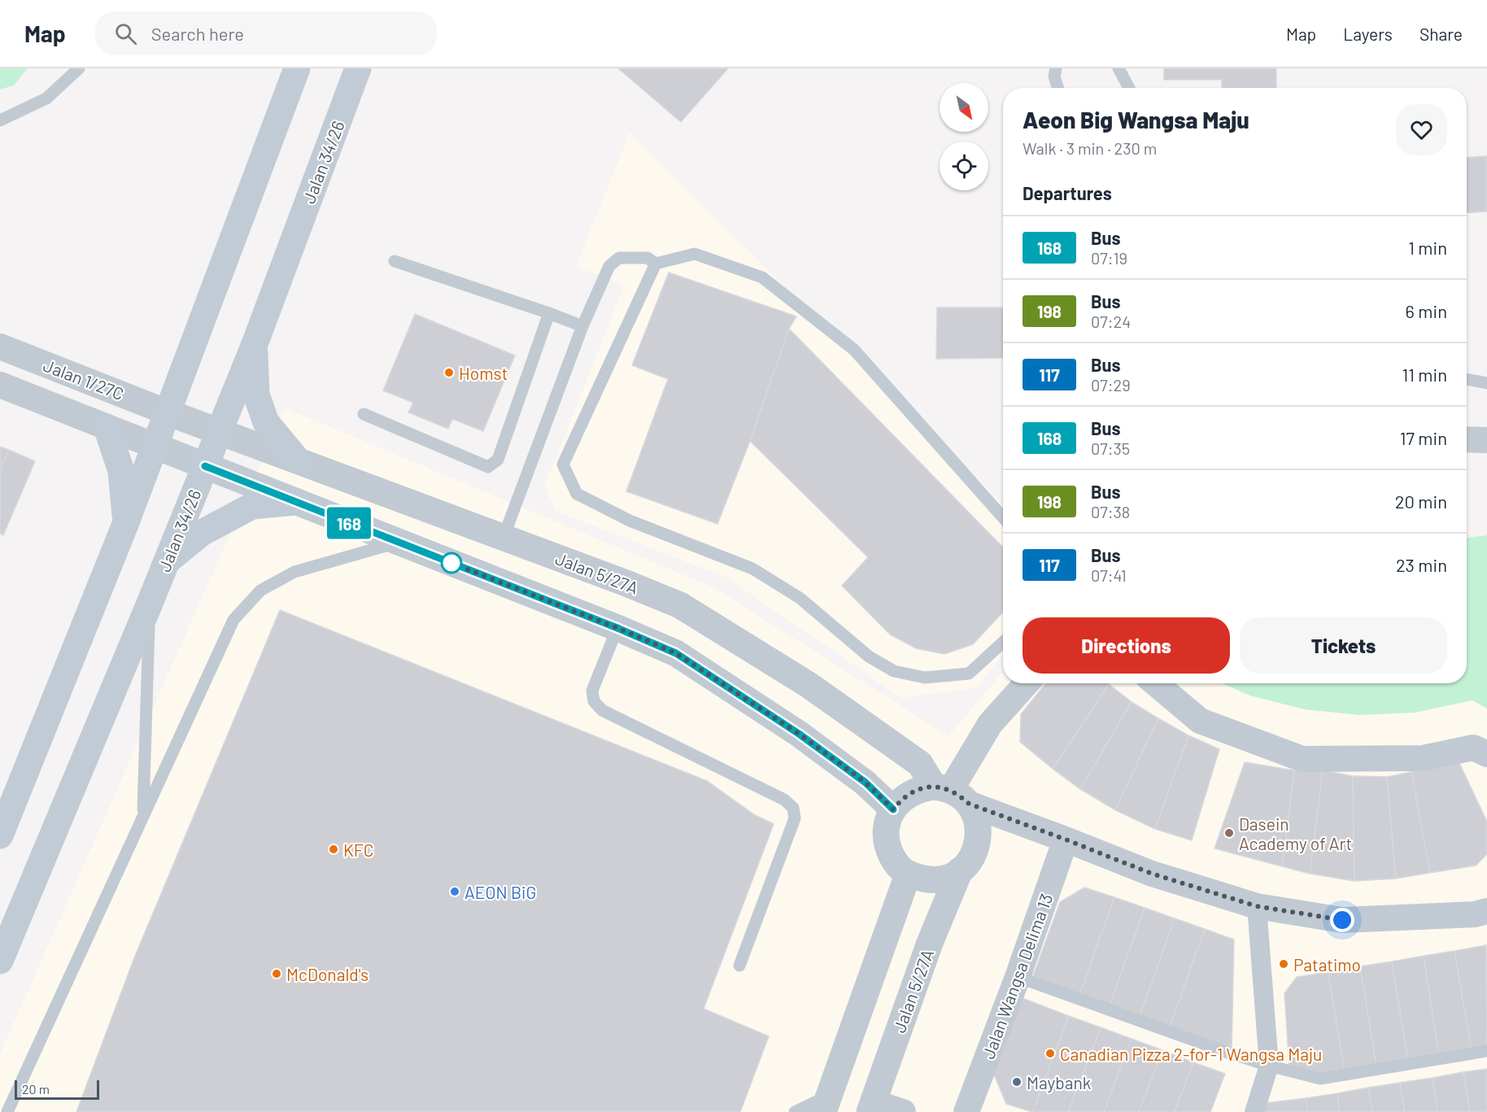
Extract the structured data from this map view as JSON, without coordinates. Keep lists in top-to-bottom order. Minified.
{"streets":{"main road":["Jalan 34/26"],"street":["Jalan 1/27C","Jalan 5/27A","Jalan Wangsa Delima 13"]},"crossings":[["Jalan 34/26","Jalan 5/27A"],["Jalan 1/27C","Jalan 5/27A"]],"places":["Homst","Dasein Academy of Art","KFC","AEON BiG","Patatimo","McDonald's","Canadian Pizza 2-for-1 Wangsa Maju","Maybank"],"lines":["bus line 168"],"scale_bar":"20 m","north":"bottom right","page":{"header":"Map","search":"Search here","nav":["Map","Layers","Share"],"on_map":"168","heading":[["Aeon Big Wangsa Maju","Walk · 3 min · 230 m"],"Departures"],"list":[{"mark":"168","name":"Bus","note":"07:19","value":"1 min"},{"mark":"198","name":"Bus","note":"07:24","value":"6 min"},{"mark":"117","name":"Bus","note":"07:29","value":"11 min"},{"mark":"168","name":"Bus","note":"07:35","value":"17 min"},{"mark":"198","name":"Bus","note":"07:38","value":"20 min"},{"mark":"117","name":"Bus","note":"07:41","value":"23 min"}],"buttons":["Directions","Tickets"],"scale":"20 m"}}
